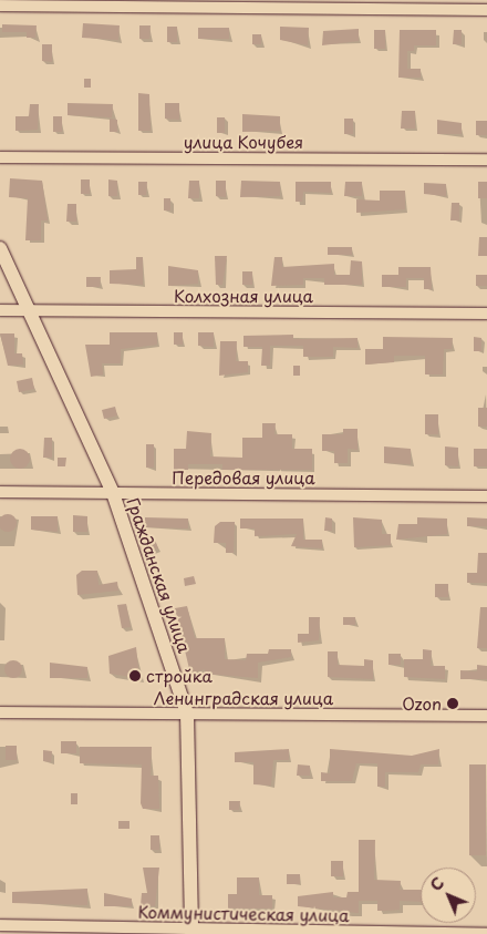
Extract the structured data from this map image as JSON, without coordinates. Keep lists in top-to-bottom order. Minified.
{"streets":{"main road":["Гражданская улица"],"street":["улица Кочубея","Колхозная улица","Передовая улица","Ленинградская улица","Коммунистическая улица"]},"crossings":[["Колхозная улица","Гражданская улица"],["Передовая улица","Гражданская улица"],["Гражданская улица","Ленинградская улица"],["Гражданская улица","Коммунистическая улица"]],"places":["стройка","Ozon"],"north":"top left"}
